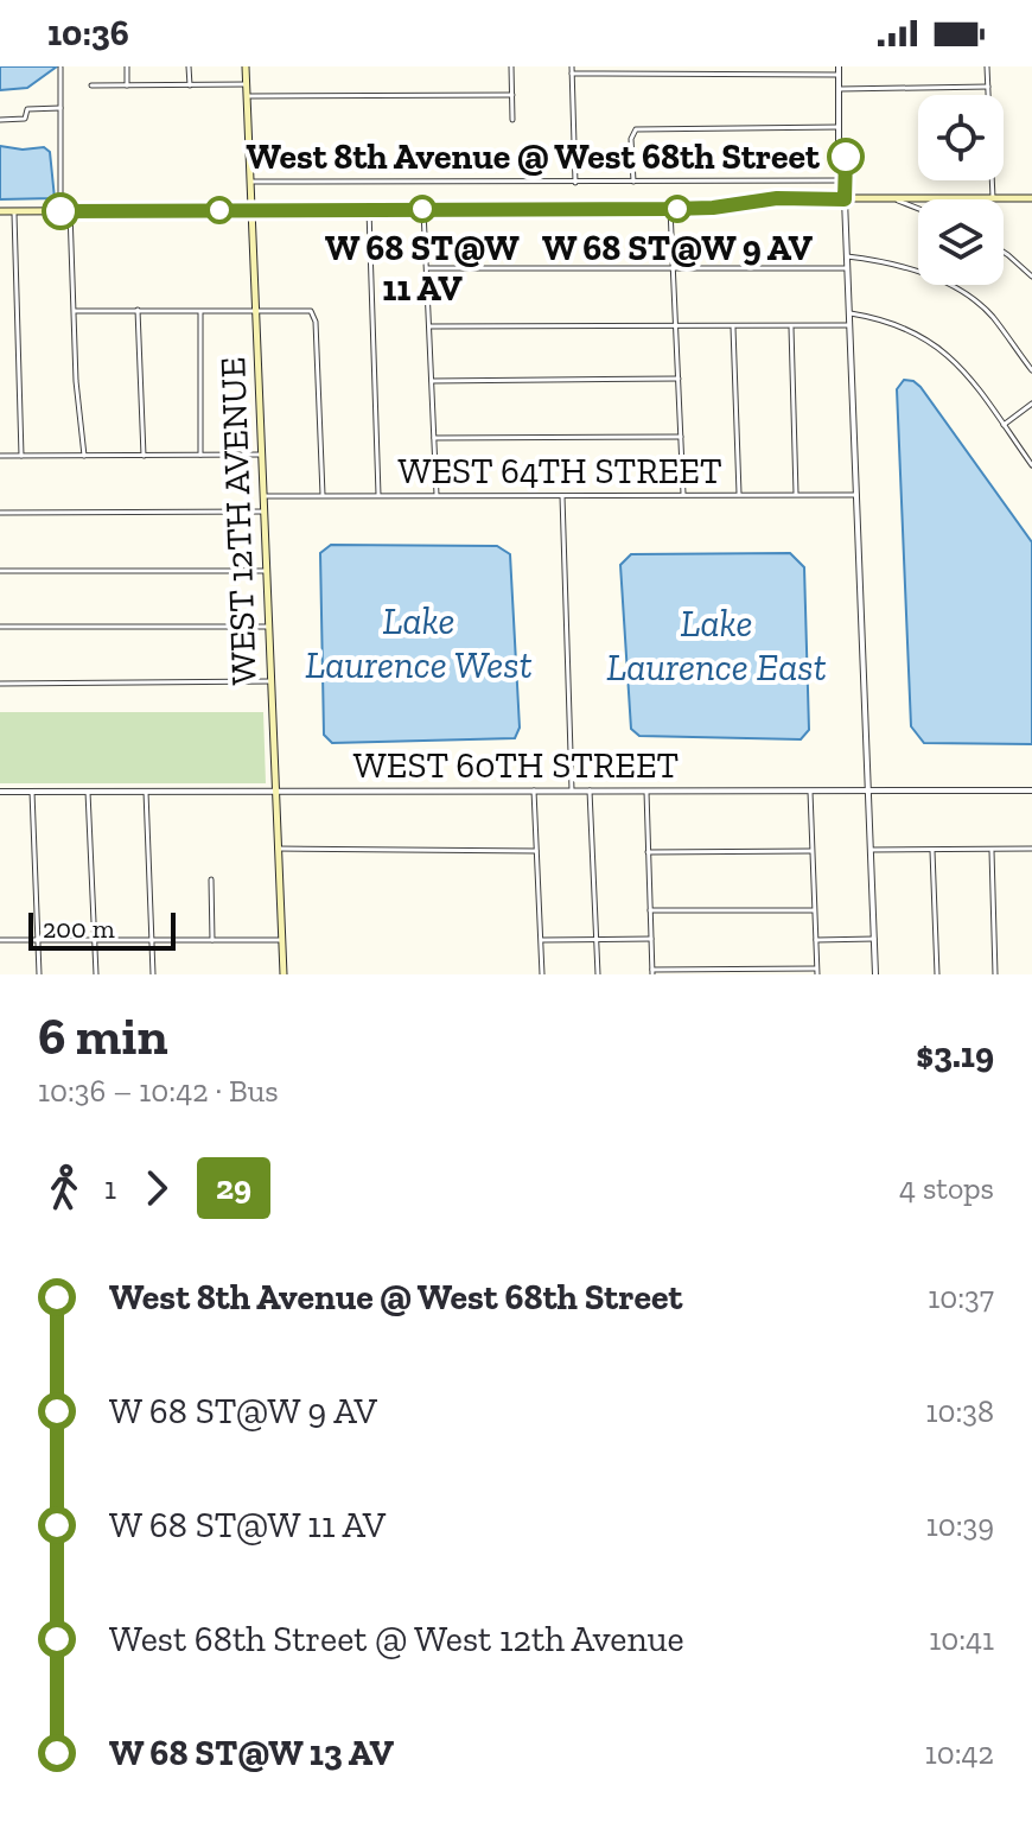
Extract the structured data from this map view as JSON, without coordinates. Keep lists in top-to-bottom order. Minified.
{"streets":{"main road":["WEST 12TH AVENUE"],"street":["WEST 64TH STREET","WEST 60TH STREET"]},"crossings":[["WEST 64TH STREET","WEST 12TH AVENUE"],["WEST 12TH AVENUE","WEST 60TH STREET"]],"water":["Lake Laurence West","Lake Laurence East"],"places":["West 8th Avenue @ West 68th Street","W 68 ST@W 11 AV","W 68 ST@W 9 AV"],"lines":["bus line 29"],"scale_bar":"200 m","page":{"status":"10:36","scale":"200 m","heading":["6 min","10:36 – 10:42 · Bus","$3.19"],"legs":["1","29","4 stops"],"list":[{"name":"West 8th Avenue @ West 68th Street","value":"10:37"},{"name":"W 68 ST@W 9 AV","value":"10:38"},{"name":"W 68 ST@W 11 AV","value":"10:39"},{"name":"West 68th Street @ West 12th Avenue","value":"10:41"},{"name":"W 68 ST@W 13 AV","value":"10:42"}]}}
